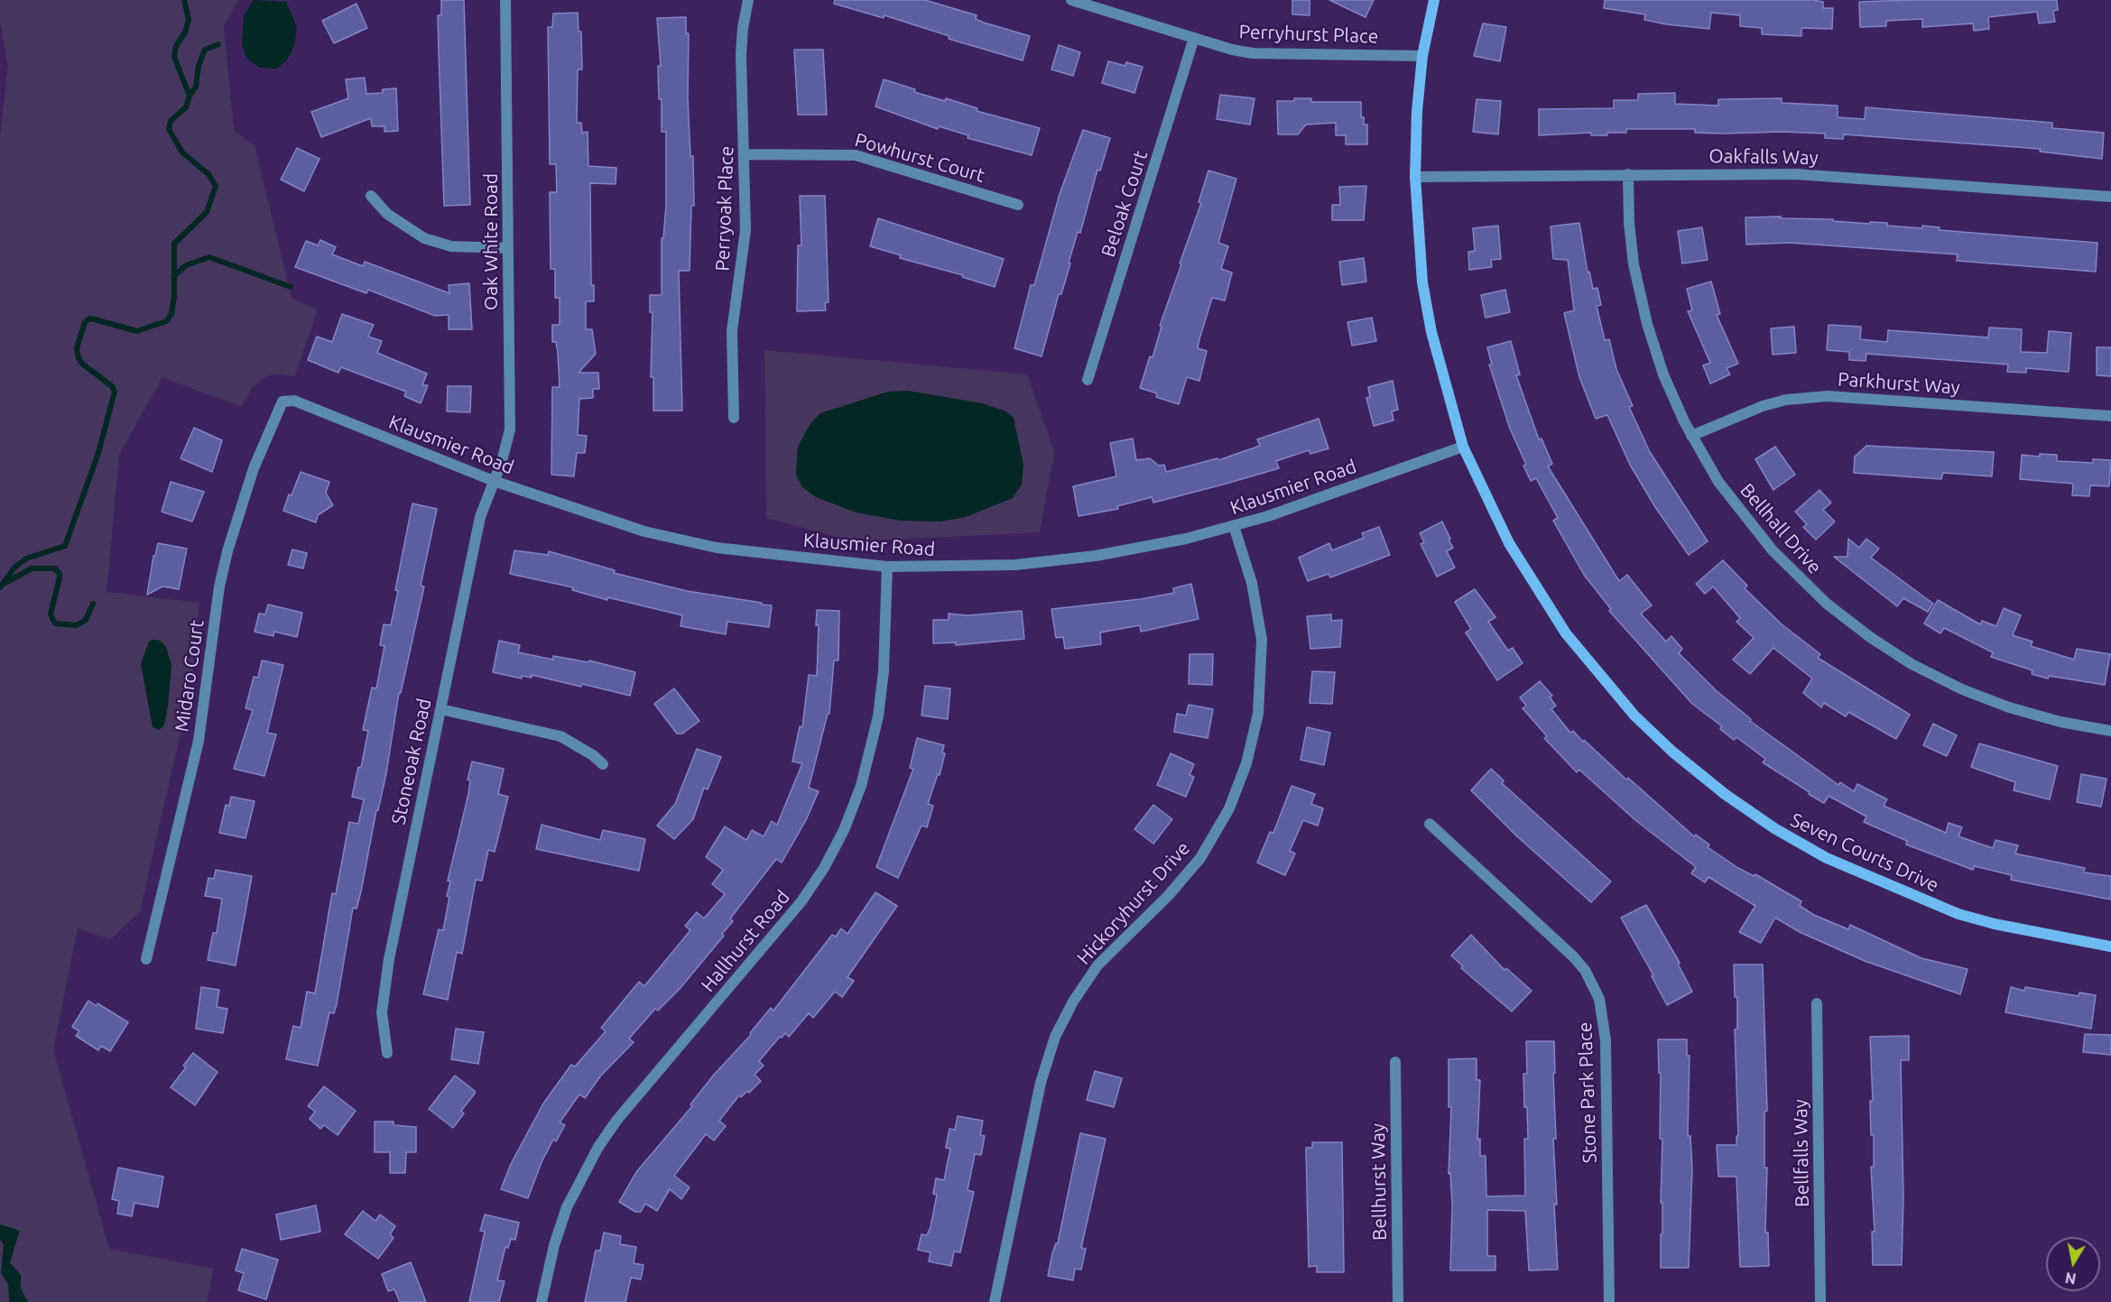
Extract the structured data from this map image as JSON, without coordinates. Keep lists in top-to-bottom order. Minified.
{"streets":{"street":["Perryhurst Place","Oakfalls Way","Powhurst Court","Beloak Court","Perryoak Place","Oak White Road","Parkhurst Way","Klausmier Road","Bellhall Drive","Midaro Court","Stoneoak Road","Seven Courts Drive","Hickoryhurst Drive","Hallhurst Road","Stone Park Place","Bellfalls Way","Bellhurst Way"]},"crossings":[["Perryhurst Place","Beloak Court"],["Perryhurst Place","Seven Courts Drive"],["Oakfalls Way","Bellhall Drive"],["Oakfalls Way","Seven Courts Drive"],["Powhurst Court","Perryoak Place"],["Oak White Road","Klausmier Road"],["Oak White Road","Stoneoak Road"],["Parkhurst Way","Bellhall Drive"],["Klausmier Road","Midaro Court"],["Klausmier Road","Stoneoak Road"],["Klausmier Road","Seven Courts Drive"],["Klausmier Road","Hickoryhurst Drive"],["Klausmier Road","Hallhurst Road"]],"north":"bottom"}
